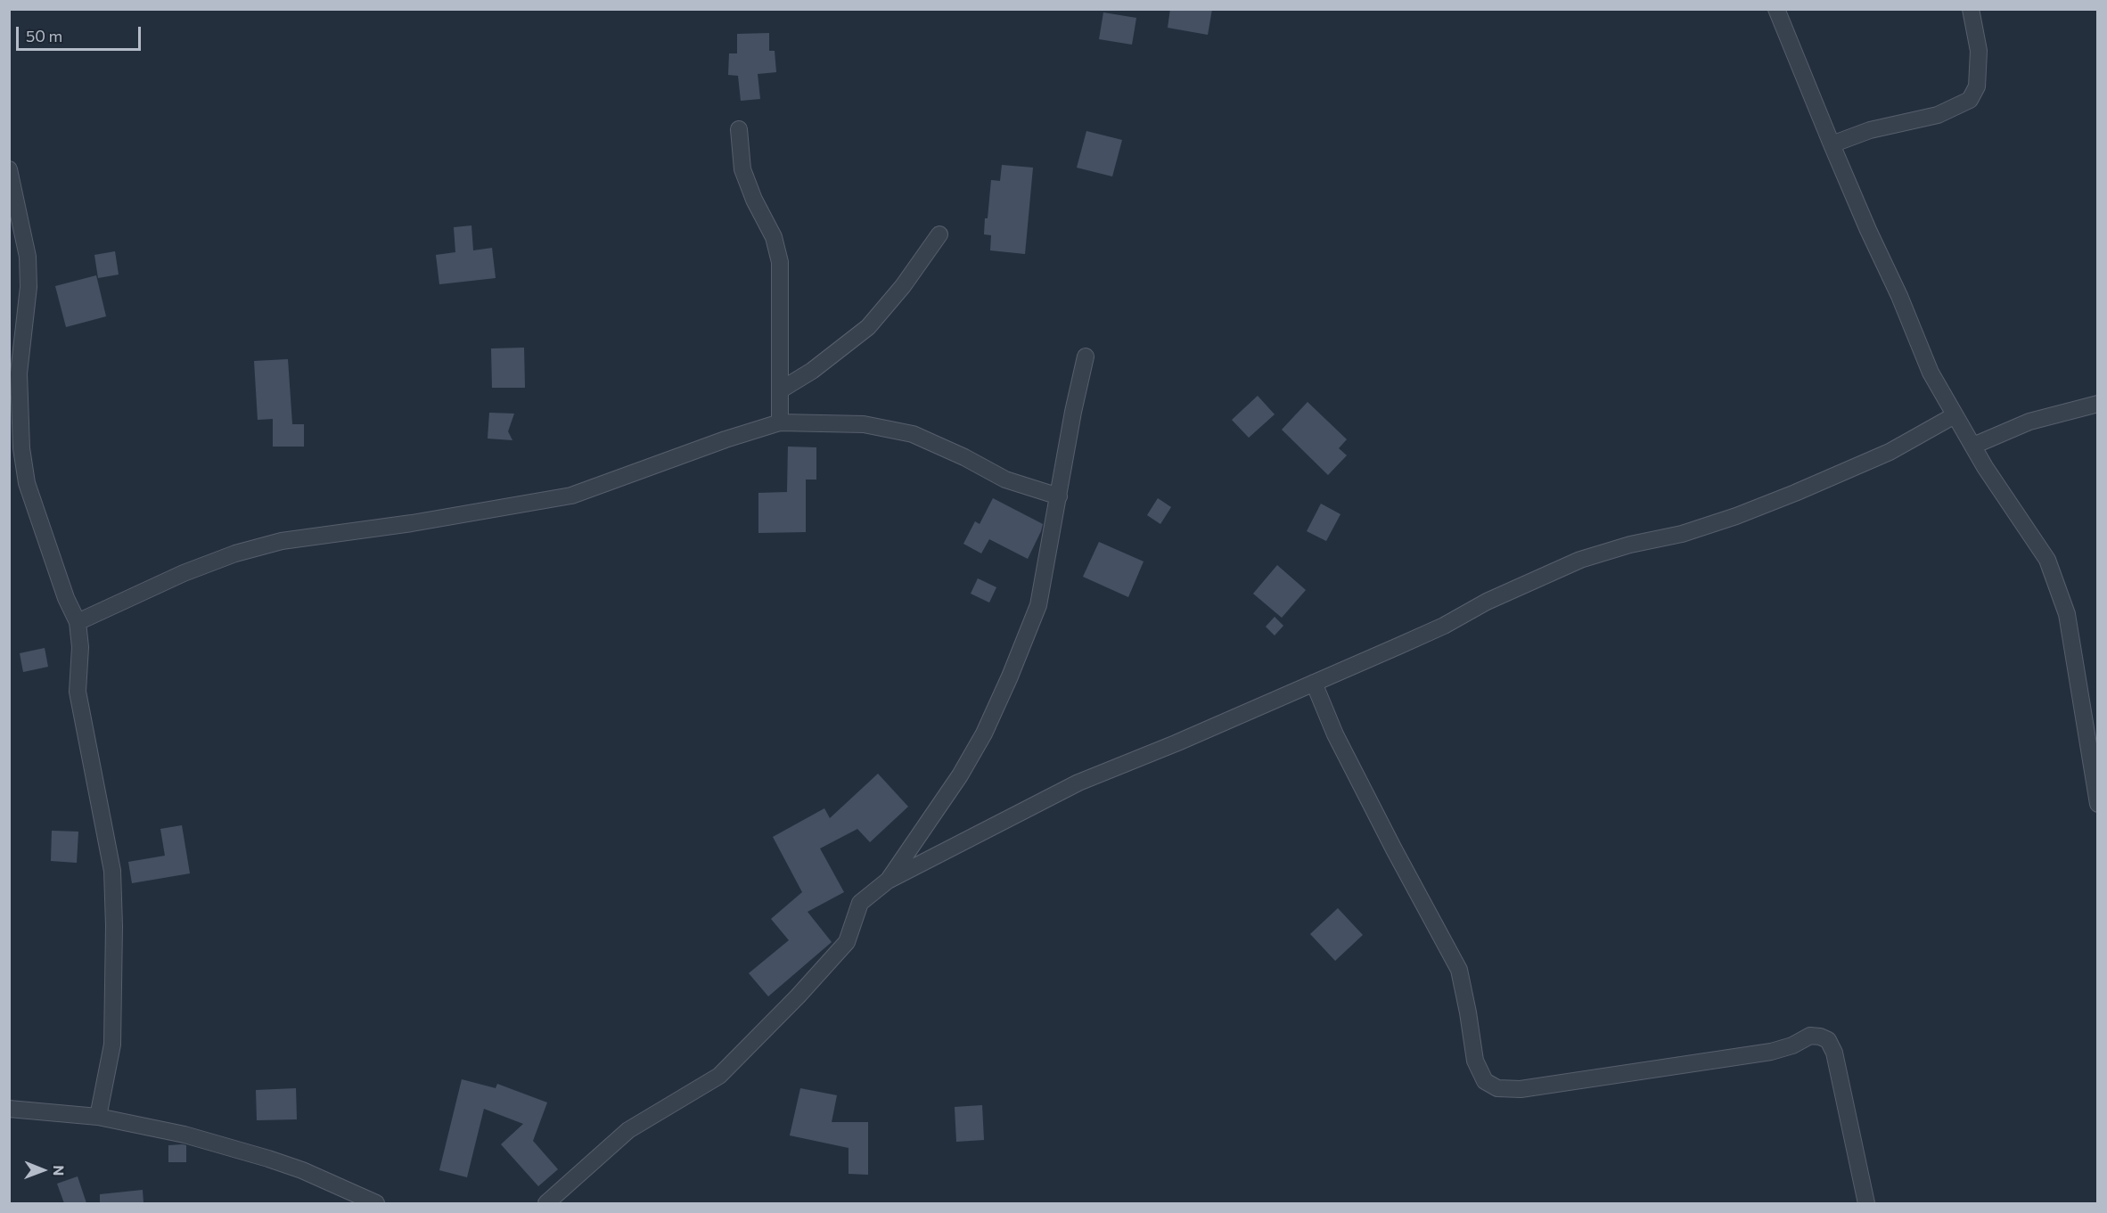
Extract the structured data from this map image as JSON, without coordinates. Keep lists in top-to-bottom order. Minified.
{"scale_bar":"50 m","north":"right"}
